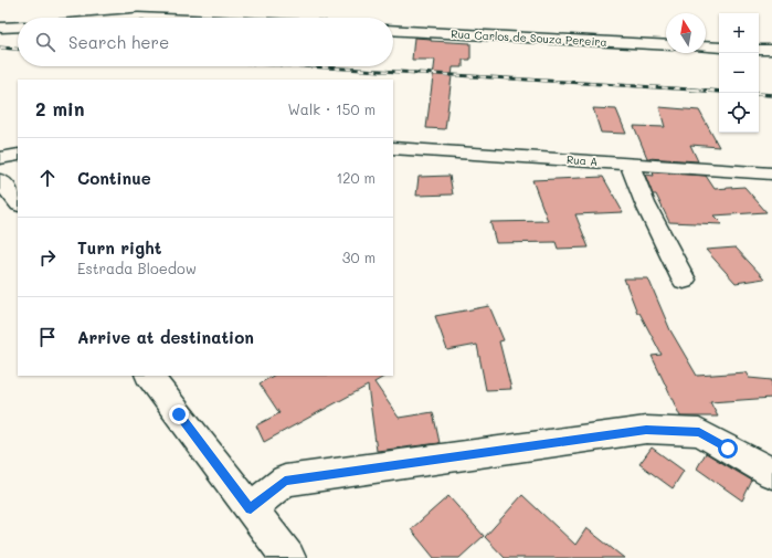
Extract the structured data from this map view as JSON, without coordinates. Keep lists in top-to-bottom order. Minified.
{"streets":{"street":["Rua Carlos de Souza Pereira","Rua A"]},"north":"top","page":{"map_buttons":["+","−"],"search":"Search here","heading":["2 min","Walk · 150 m"],"list":[["Continue","120 m"],["Turn right","Estrada Bloedow","30 m"],"Arrive at destination"]}}
